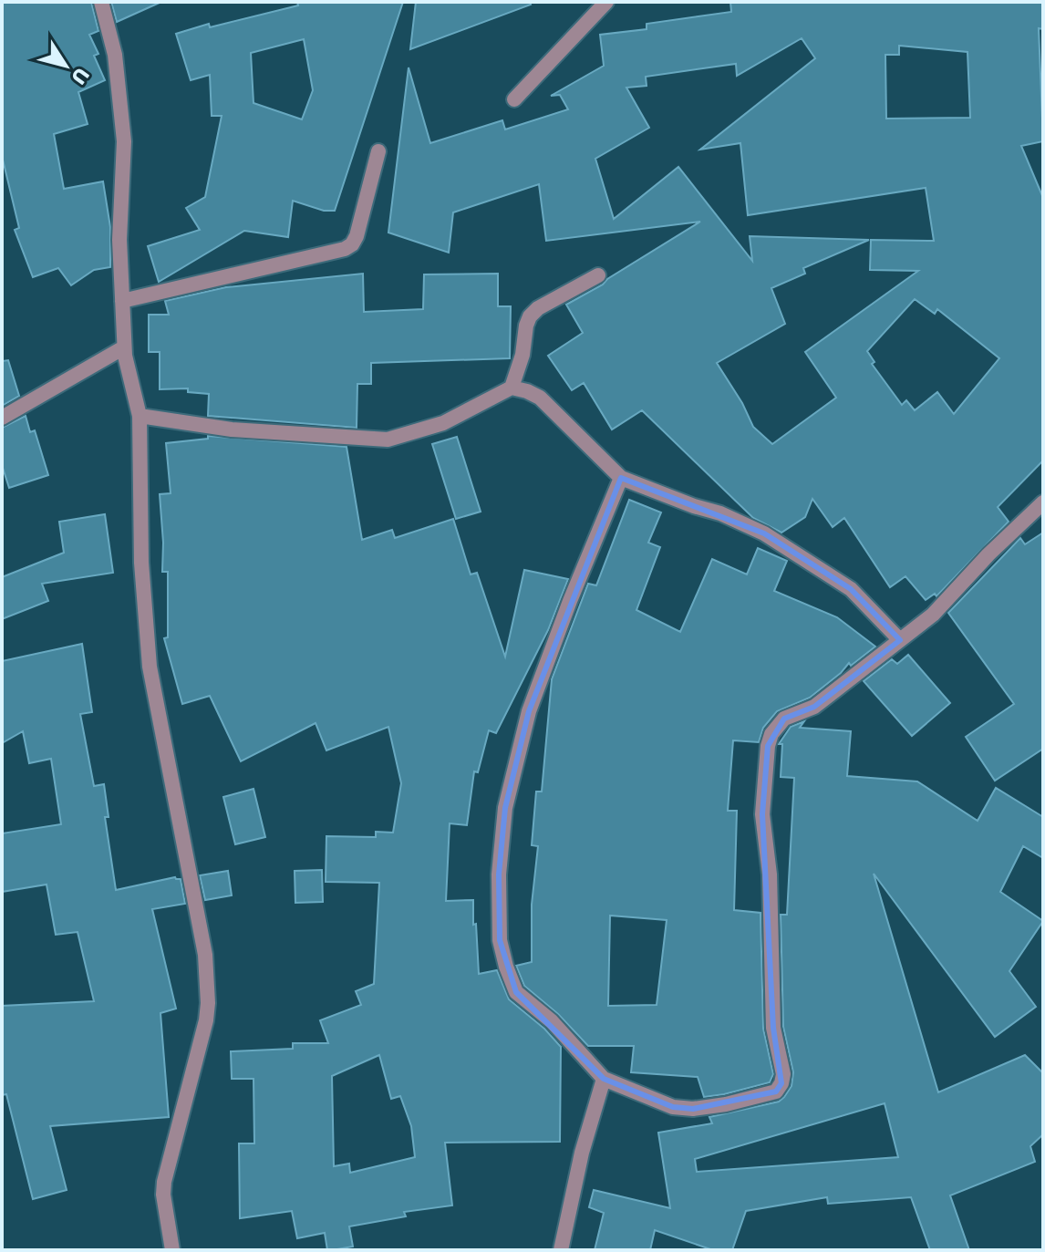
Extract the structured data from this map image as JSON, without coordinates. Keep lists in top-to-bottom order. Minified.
{"north":"bottom right"}
